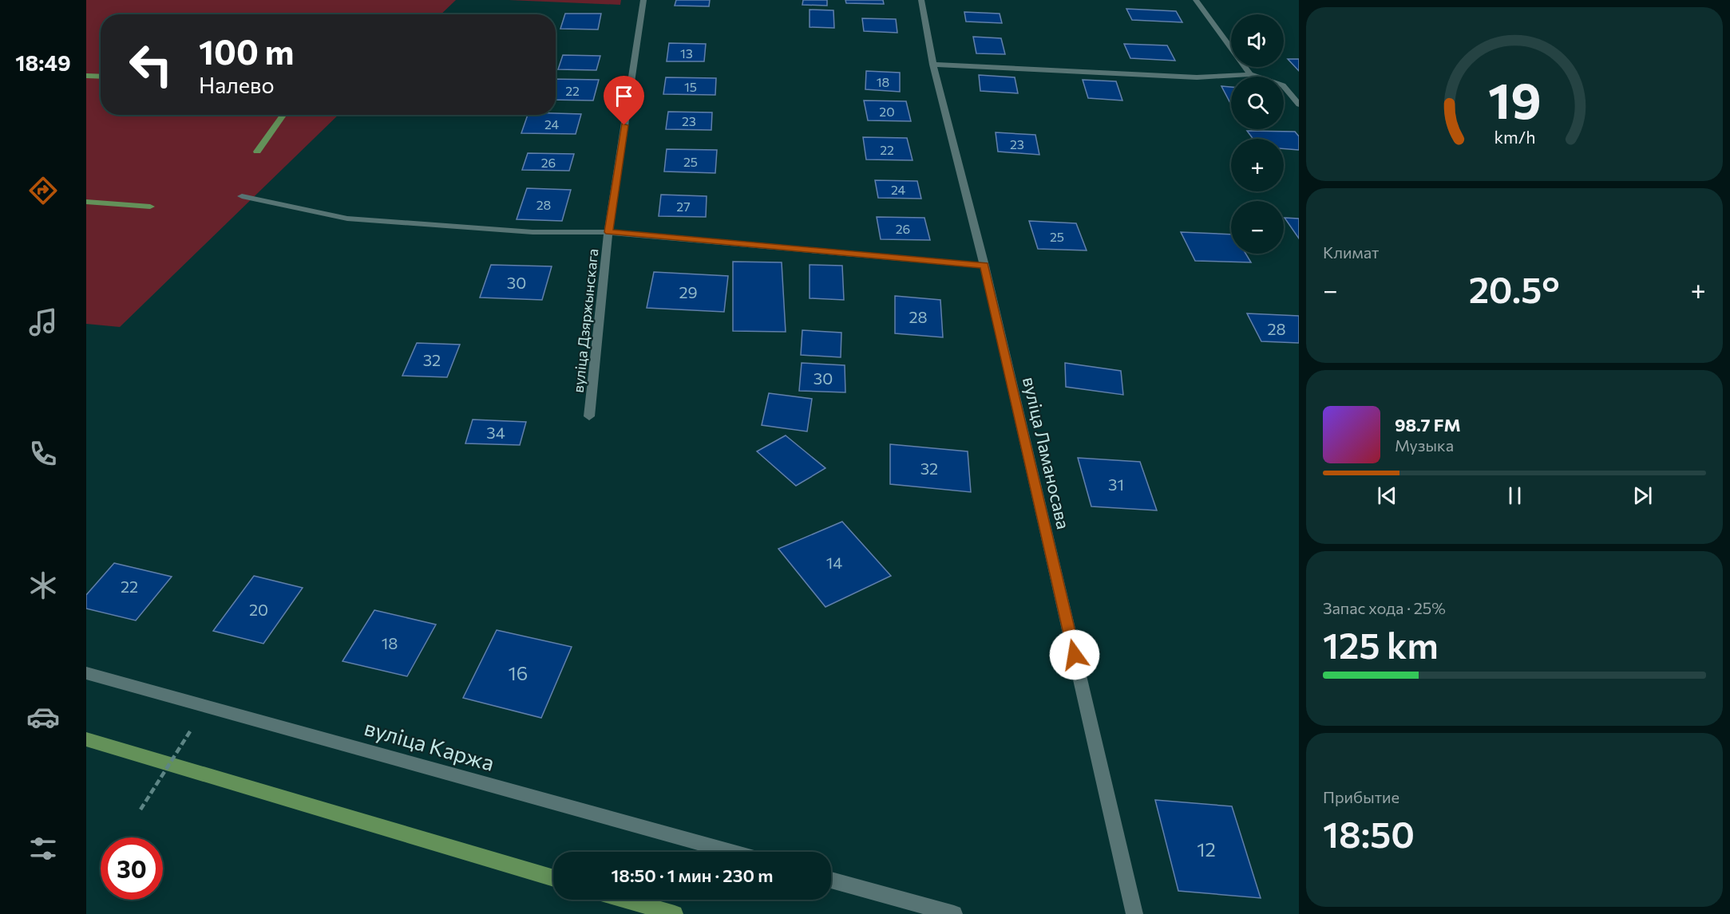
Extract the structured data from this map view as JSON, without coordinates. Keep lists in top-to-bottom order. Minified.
{"streets":{"street":["вуліца Дзяржынскага","вуліца Ламаносава","вуліца Каржа"]},"house_numbers":["13","18","15","22","20","23","24","23","22","25","26","24","28","27","26","25","30","29","28","28","32","30","34","32","31","14","22","20","18","16","12"],"page":{"tabs":"18:49","map_buttons":["+","−"],"turn":["100 m","Налево"],"tile":["Климат",["Запас хода · 25%","125 km"],["Прибытие","18:50"]],"heat":["−","20.5°","+"],"song":["98.7 FM","Музыка"],"limit":"30","trip":"18:50 · 1 мин · 230 m","gauge":["19","km/h"]}}
